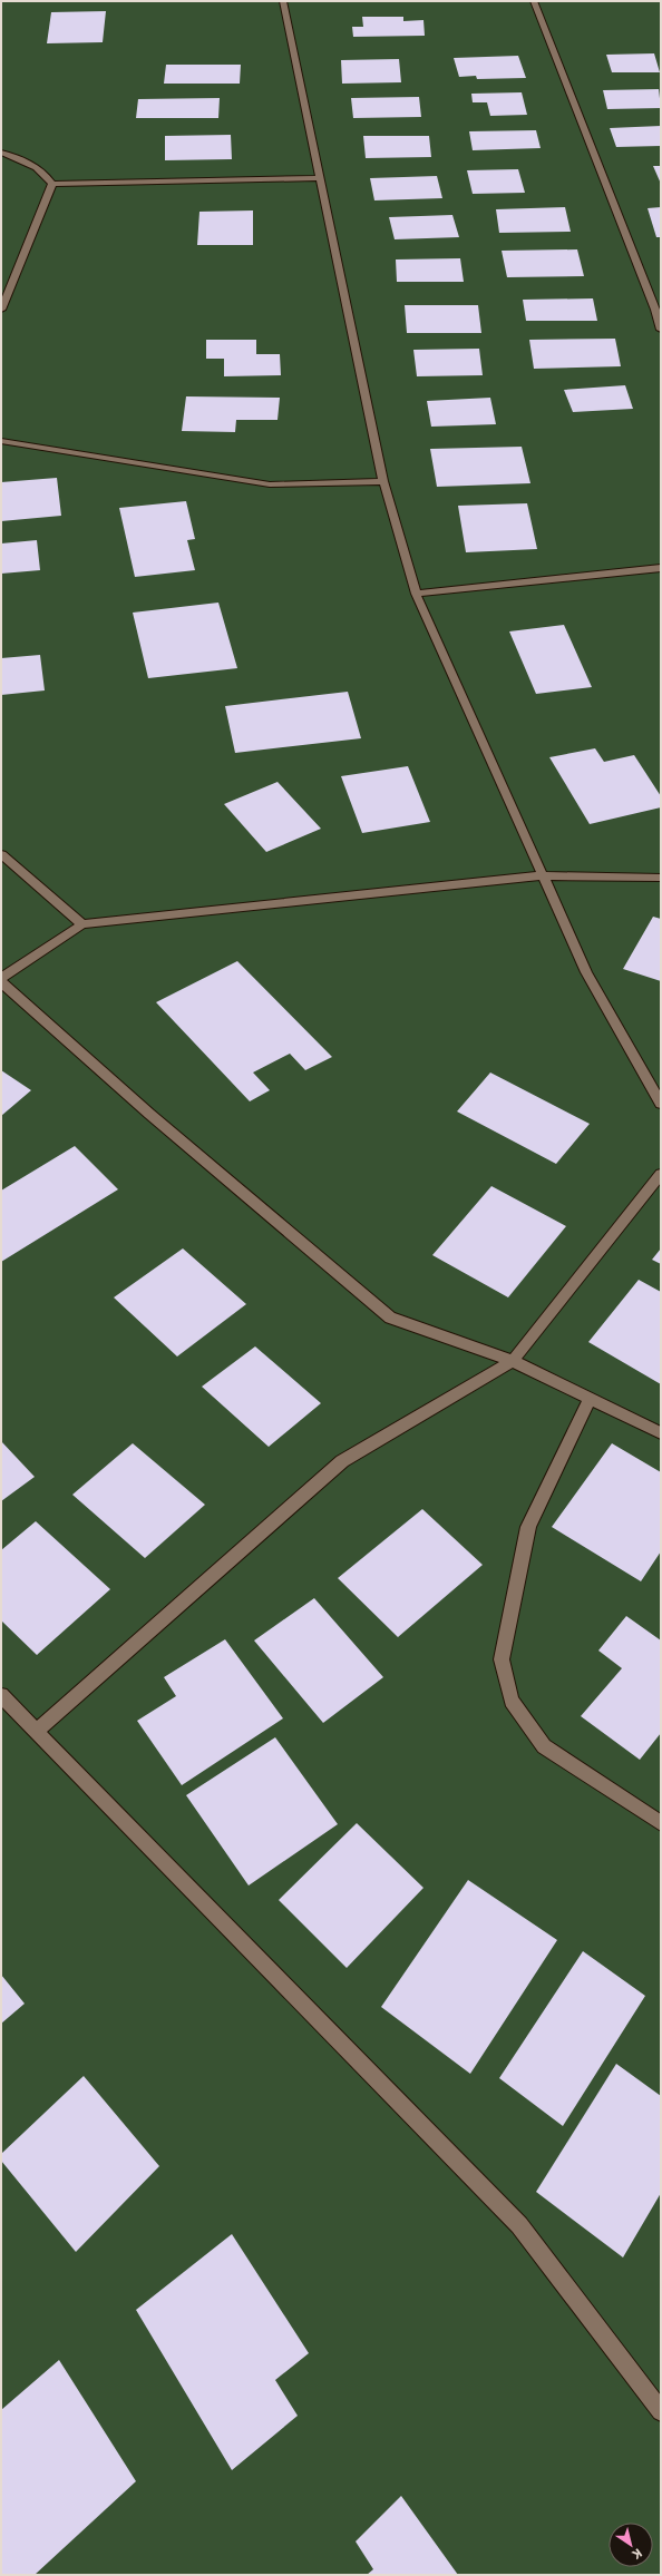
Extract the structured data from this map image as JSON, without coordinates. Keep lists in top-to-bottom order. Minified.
{"north":"bottom right"}
